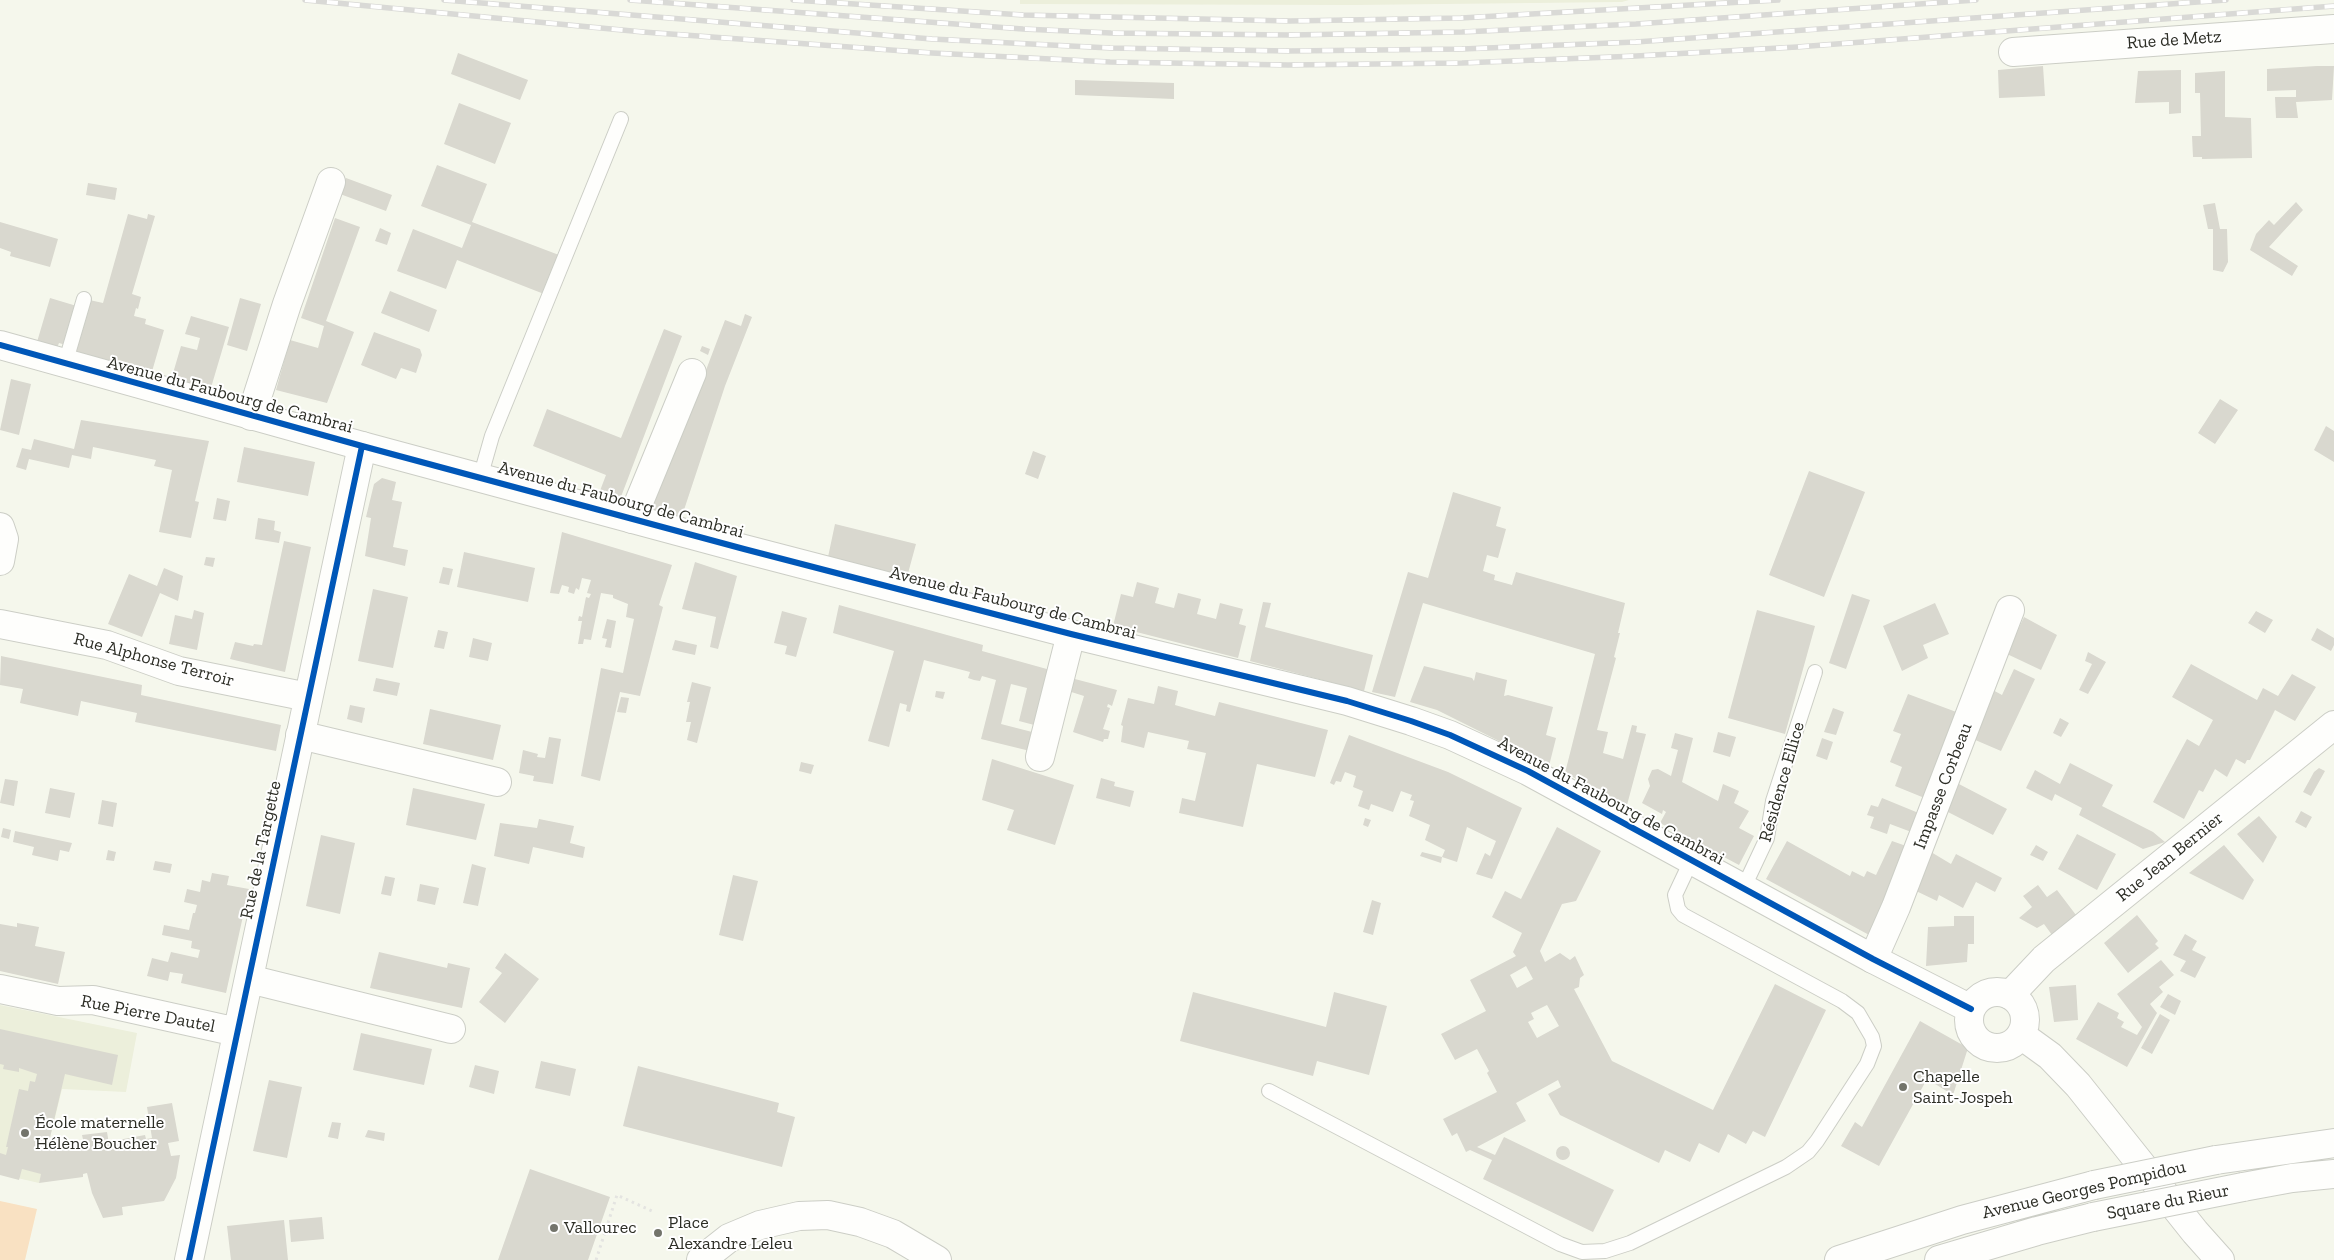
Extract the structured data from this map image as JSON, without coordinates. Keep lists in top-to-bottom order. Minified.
{"streets":{"street":["Rue de Metz","Avenue du Faubourg de Cambrai","Rue Alphonse Terroir","Impasse Corbeau","Rue de la Targette","Rue Jean Bernier","Rue Pierre Dautel","Avenue Georges Pompidou","Square du Rieur"],"lane":["Résidence Ellice"]},"crossings":[["Avenue du Faubourg de Cambrai","Résidence Ellice"],["Avenue du Faubourg de Cambrai","Impasse Corbeau"],["Avenue du Faubourg de Cambrai","Rue de la Targette"],["Avenue du Faubourg de Cambrai","Rue Jean Bernier"],["Rue Alphonse Terroir","Rue de la Targette"],["Rue de la Targette","Rue Pierre Dautel"],["Avenue Georges Pompidou","Square du Rieur"]],"places":["Chapelle Saint-Jospeh","École maternelle Hélène Boucher","Vallourec","Place Alexandre Leleu"]}
